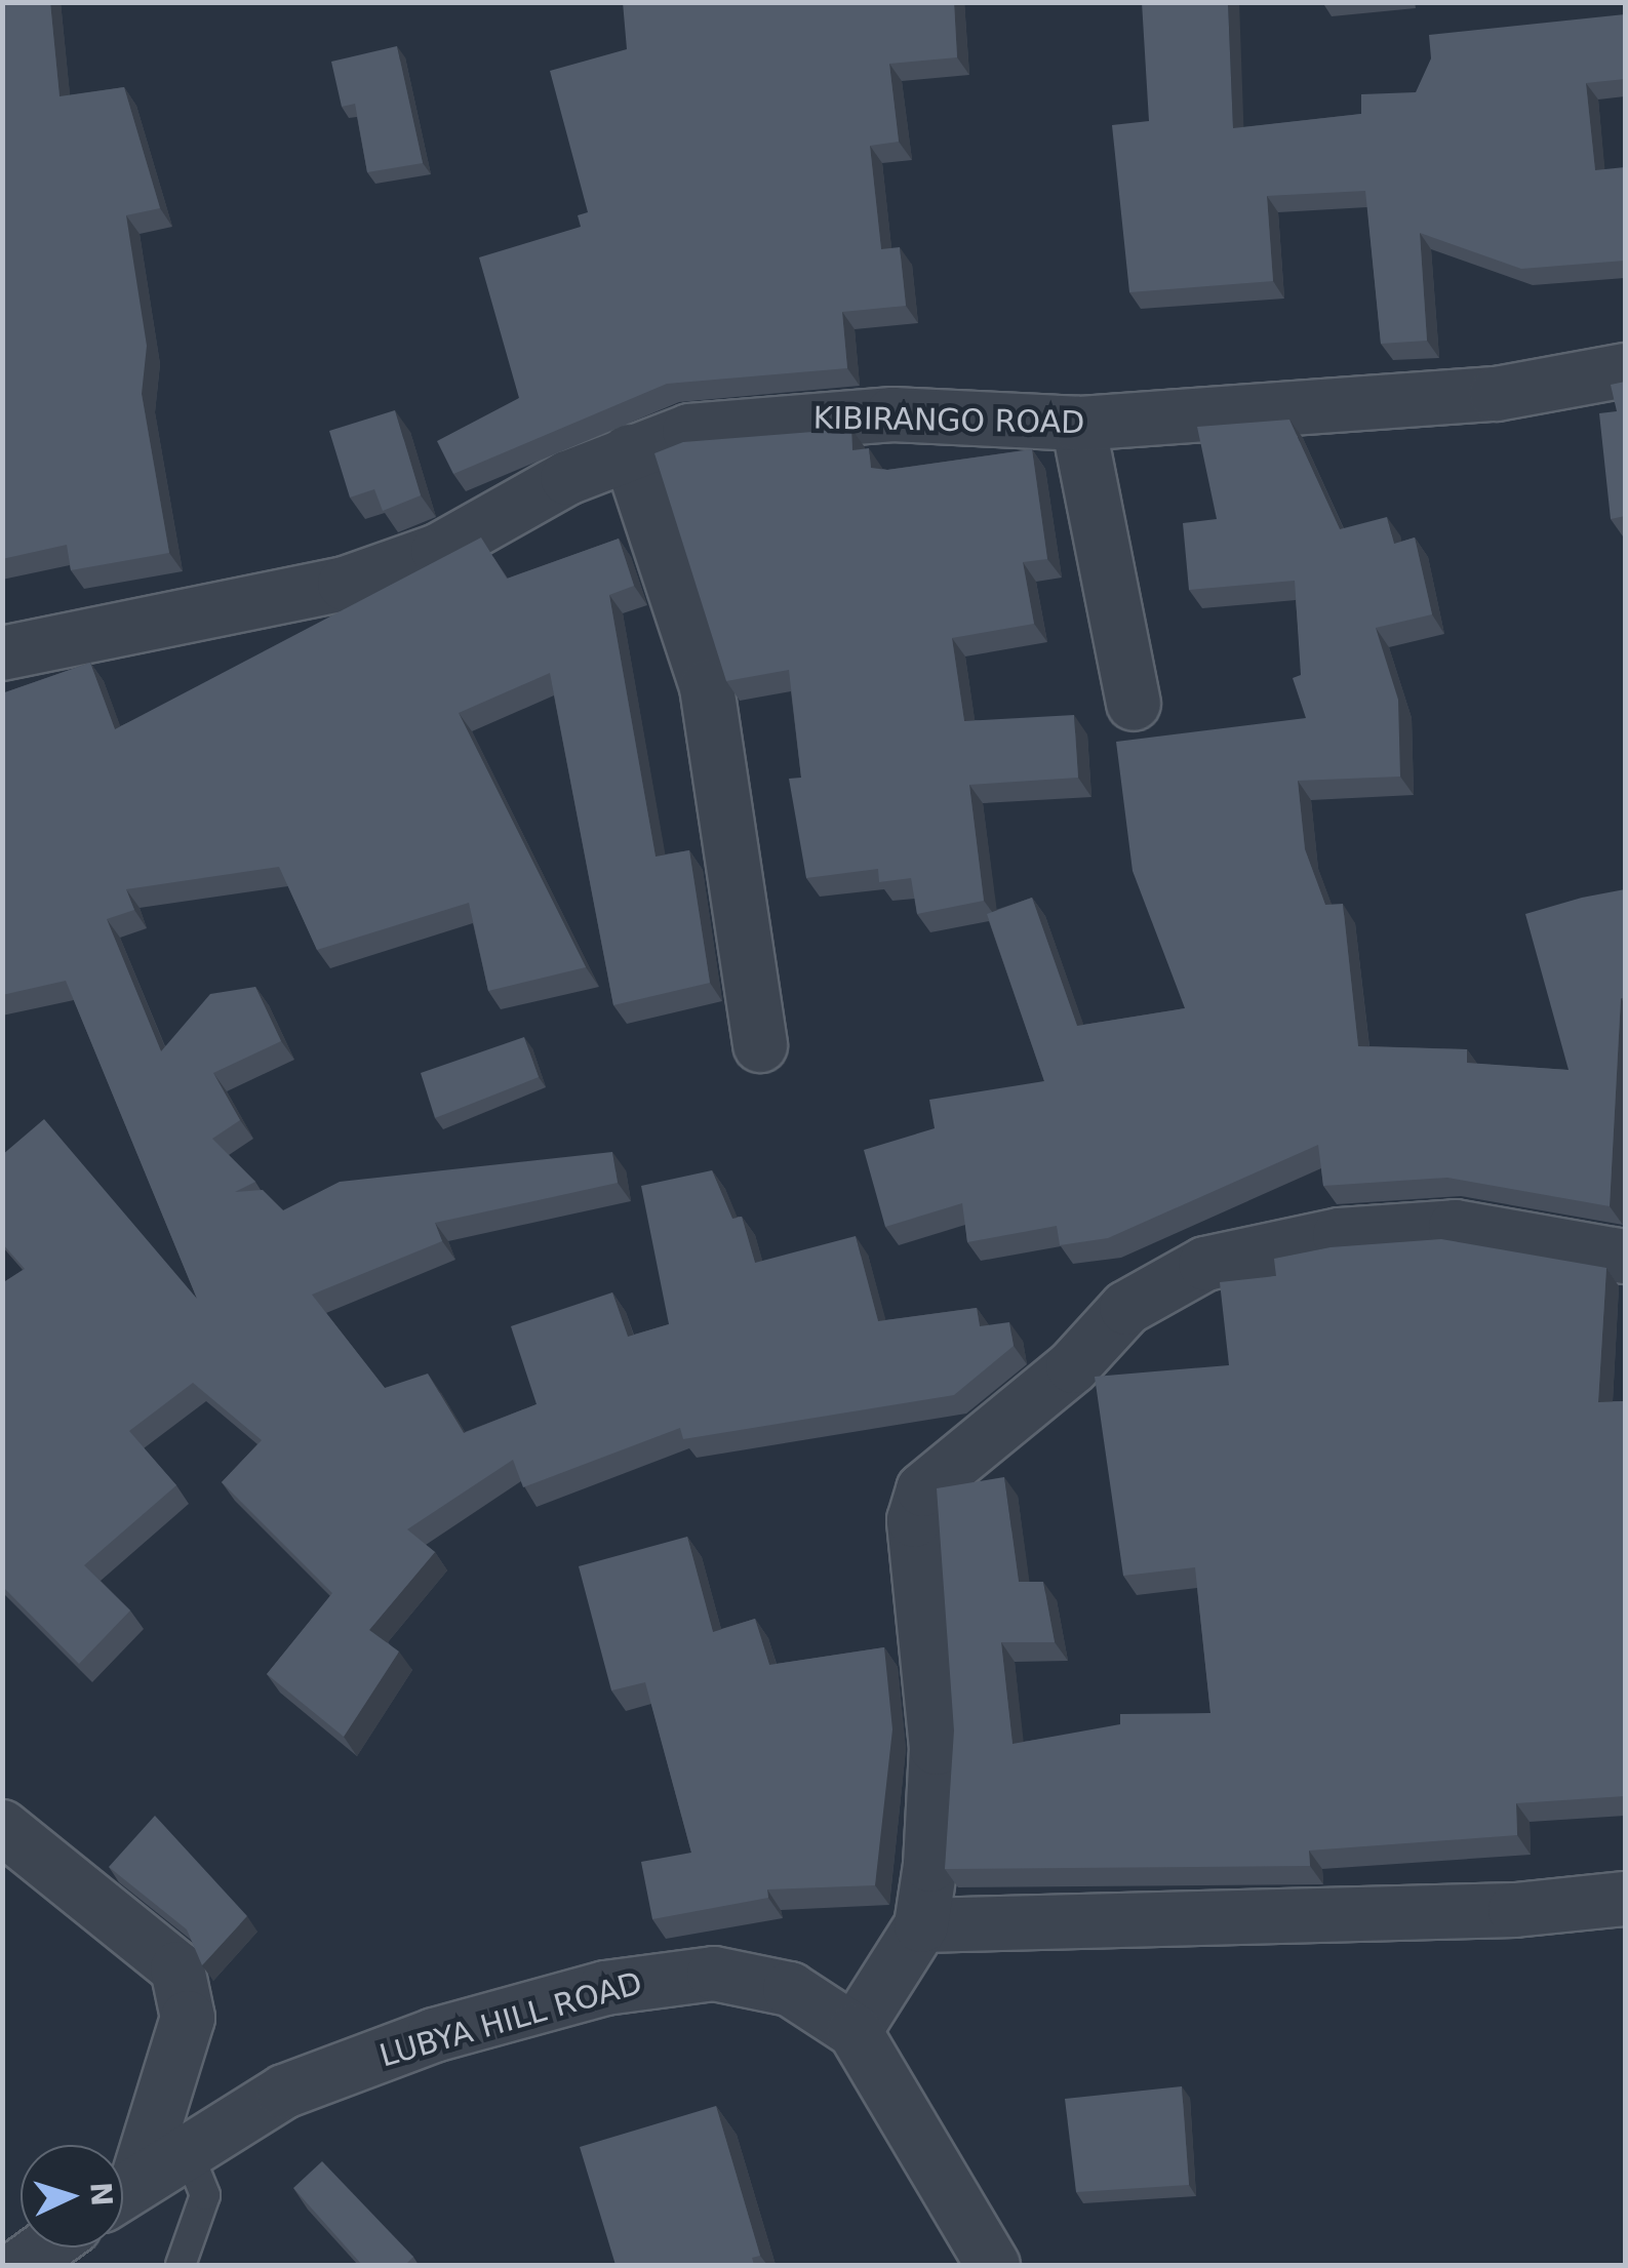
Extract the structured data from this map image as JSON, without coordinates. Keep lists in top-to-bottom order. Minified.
{"streets":{"street":["KIBIRANGO ROAD","LUBYA HILL ROAD"]},"north":"right"}
